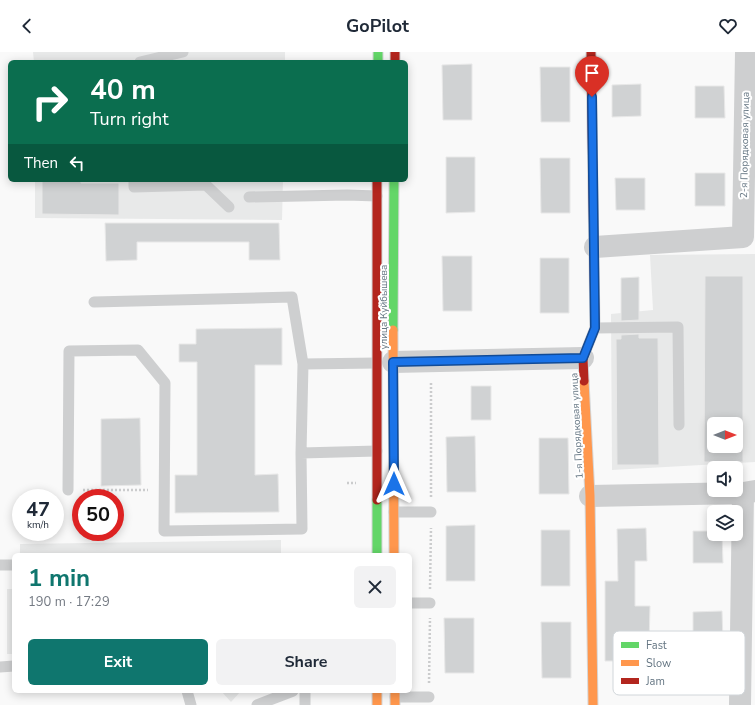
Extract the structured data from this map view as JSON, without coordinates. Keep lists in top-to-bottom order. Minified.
{"streets":{"main road":["улица Куйбышева","1-я Порядковая улица"],"street":["2-я Порядковая улица"]},"crossings":[["2-я Порядковая улица","1-я Порядковая улица"]],"legend":["Fast","Slow","Jam"],"north":"right","page":{"header":"GoPilot","turn":["40 m","Turn right"],"then":"Then","speed":"47 km/h","limit":"50","heading":["1 min","190 m · 17:29"],"buttons":["Exit","Share"]}}
